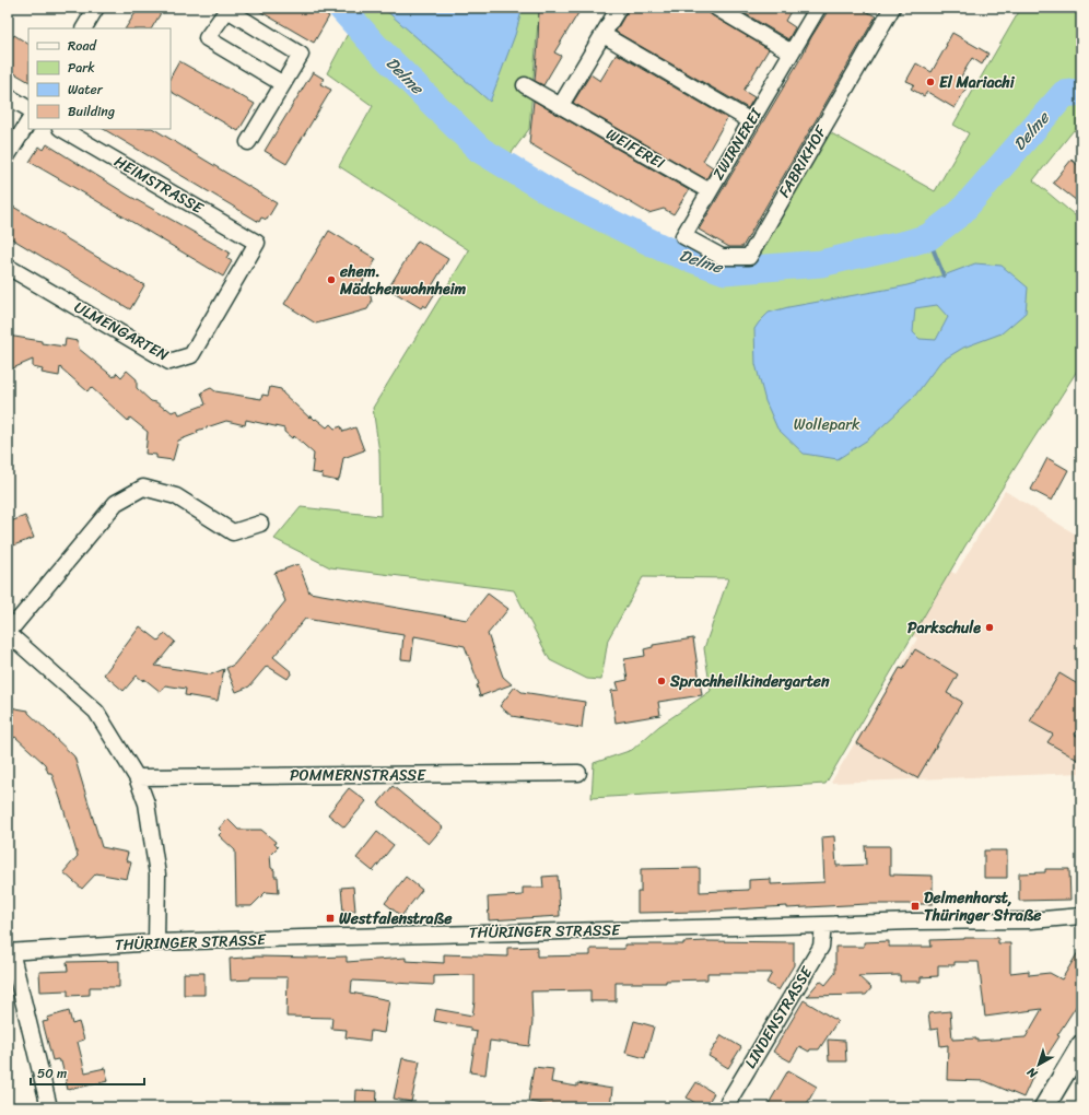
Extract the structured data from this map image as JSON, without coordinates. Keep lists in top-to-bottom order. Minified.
{"streets":{"street":["ZWIRNEREI","WEIFEREI","FABRIKHOF","HEIMSTRASSE","ULMENGARTEN","POMMERNSTRASSE","THÜRINGER STRASSE","LINDENSTRASSE"]},"crossings":[["ZWIRNEREI","WEIFEREI"],["ZWIRNEREI","FABRIKHOF"],["HEIMSTRASSE","ULMENGARTEN"],["THÜRINGER STRASSE","LINDENSTRASSE"]],"water":["Delme"],"parks":["Wollepark"],"places":{"other":["El Mariachi","ehem. Mädchenwohnheim","Parkschule","Sprachheilkindergarten"],"transit":["Delmenhorst, Thüringer Straße","Westfalenstraße"]},"legend":["Road","Park","Water","Building"],"scale_bar":"50 m","north":"bottom left"}
